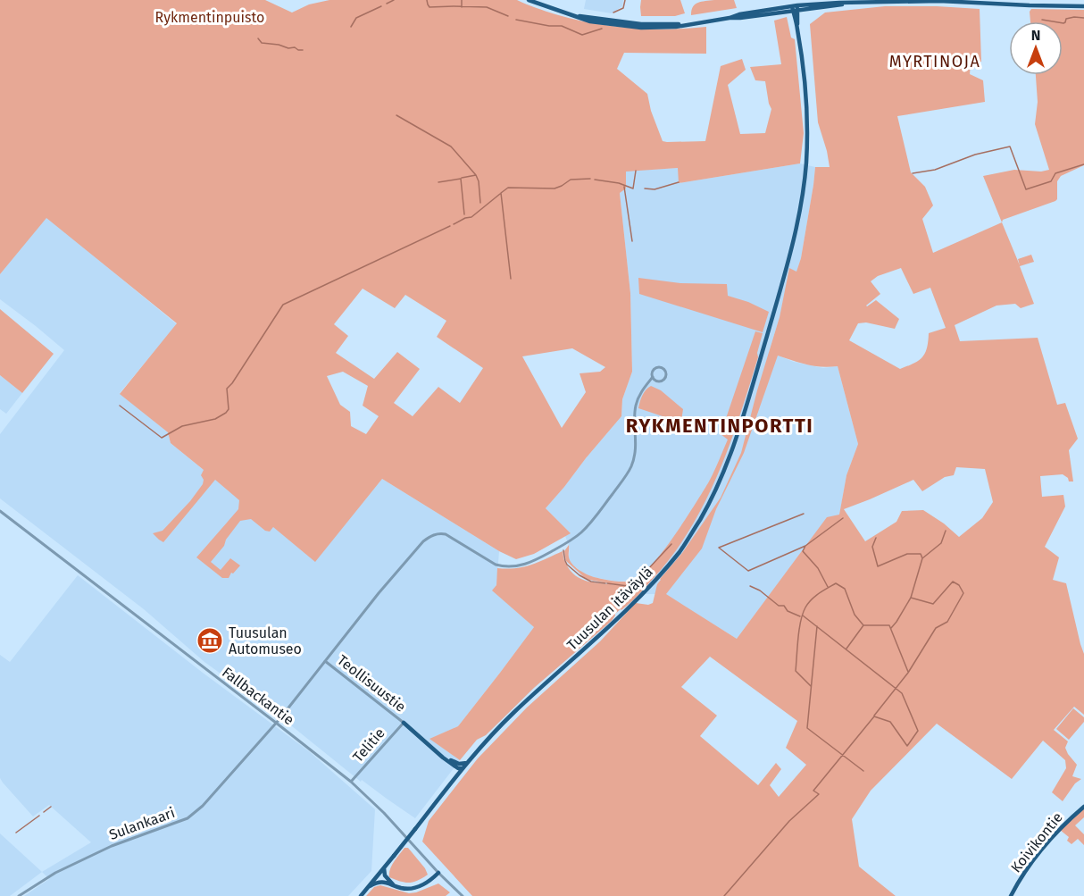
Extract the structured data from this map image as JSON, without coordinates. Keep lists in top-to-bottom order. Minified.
{"streets":{"main road":["Tuusulan itäväylä","Koivikontie"],"street":["Teollisuustie","Fallbackantie","Telitie","Sulankaari"]},"crossings":[["Teollisuustie","Telitie"],["Teollisuustie","Sulankaari"],["Fallbackantie","Telitie"],["Fallbackantie","Sulankaari"]],"districts":["MYRTINOJA","RYKMENTINPORTTI"],"parks":["Rykmentinpuisto"],"places":{"museum":["Tuusulan Automuseo"]},"north":"top"}
